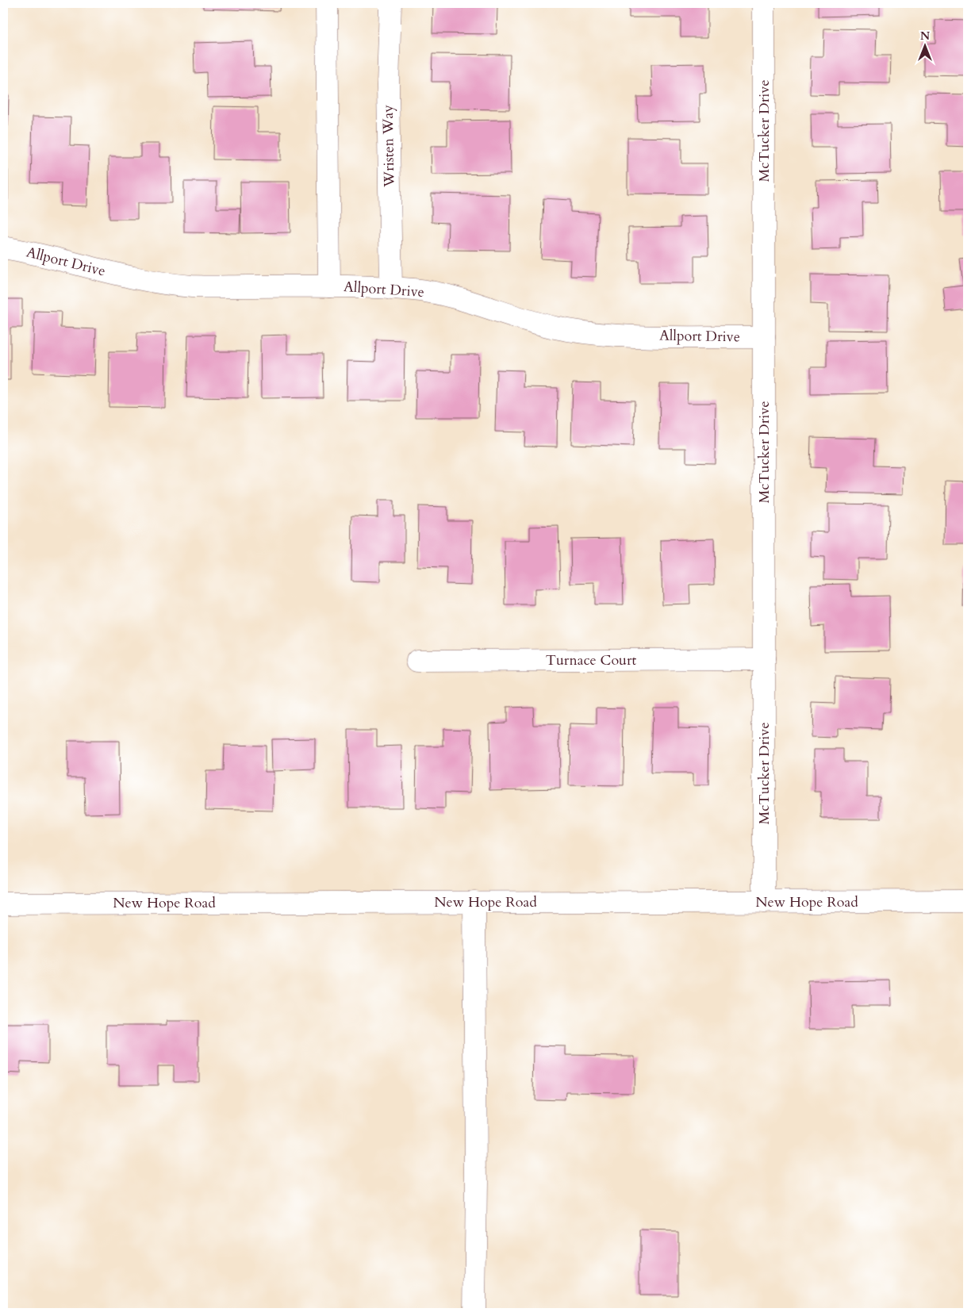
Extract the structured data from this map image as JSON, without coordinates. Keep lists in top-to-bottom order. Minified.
{"streets":{"street":["McTucker Drive","Wristen Way","Allport Drive","Turnace Court","New Hope Road"]},"crossings":[["McTucker Drive","Allport Drive"],["McTucker Drive","Turnace Court"],["McTucker Drive","New Hope Road"],["Wristen Way","Allport Drive"]],"north":"top"}
